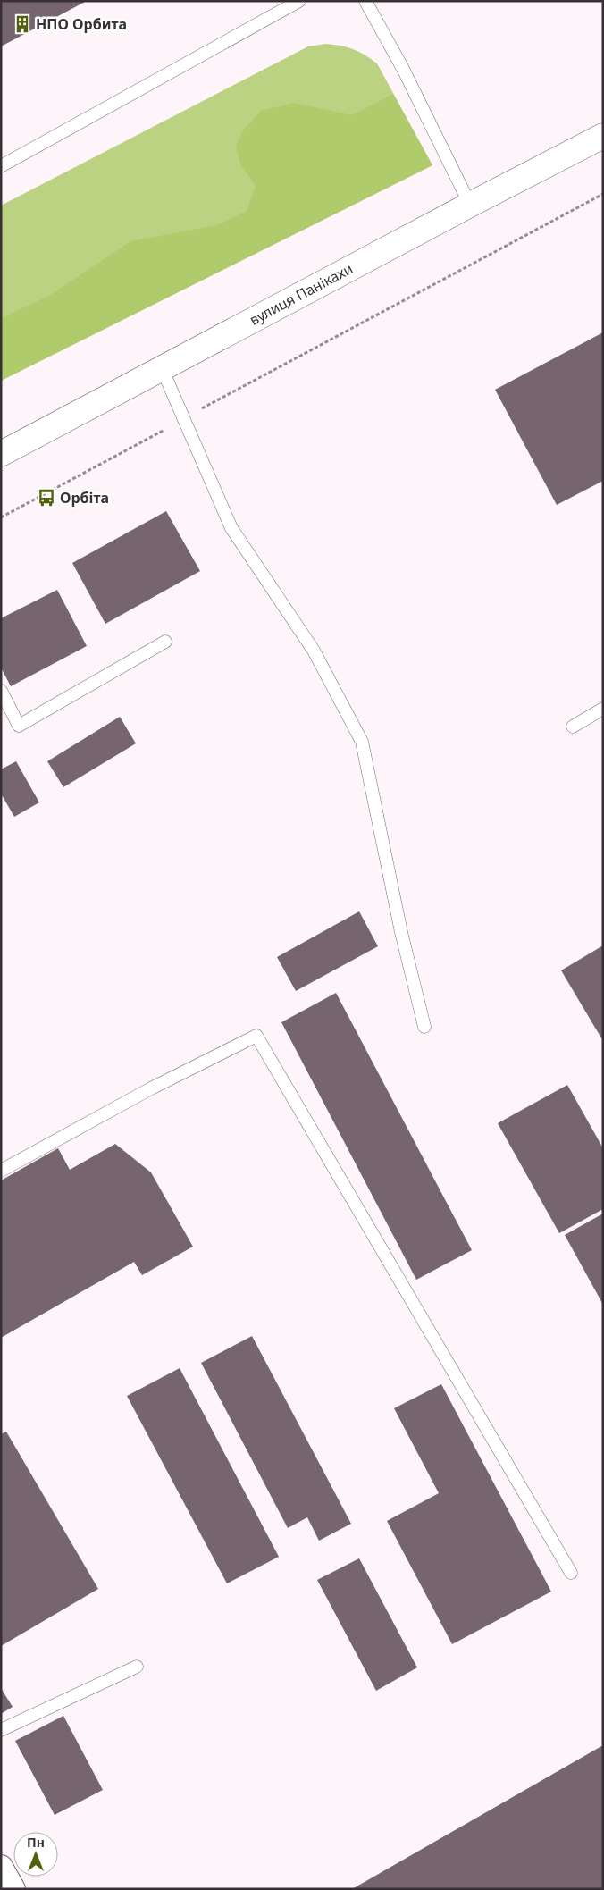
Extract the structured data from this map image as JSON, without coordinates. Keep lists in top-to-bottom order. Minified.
{"streets":{"street":["вулиця Панікахи"]},"places":{"building":["НПО Орбита"],"bus stop":["Орбіта"]},"north":"top"}
